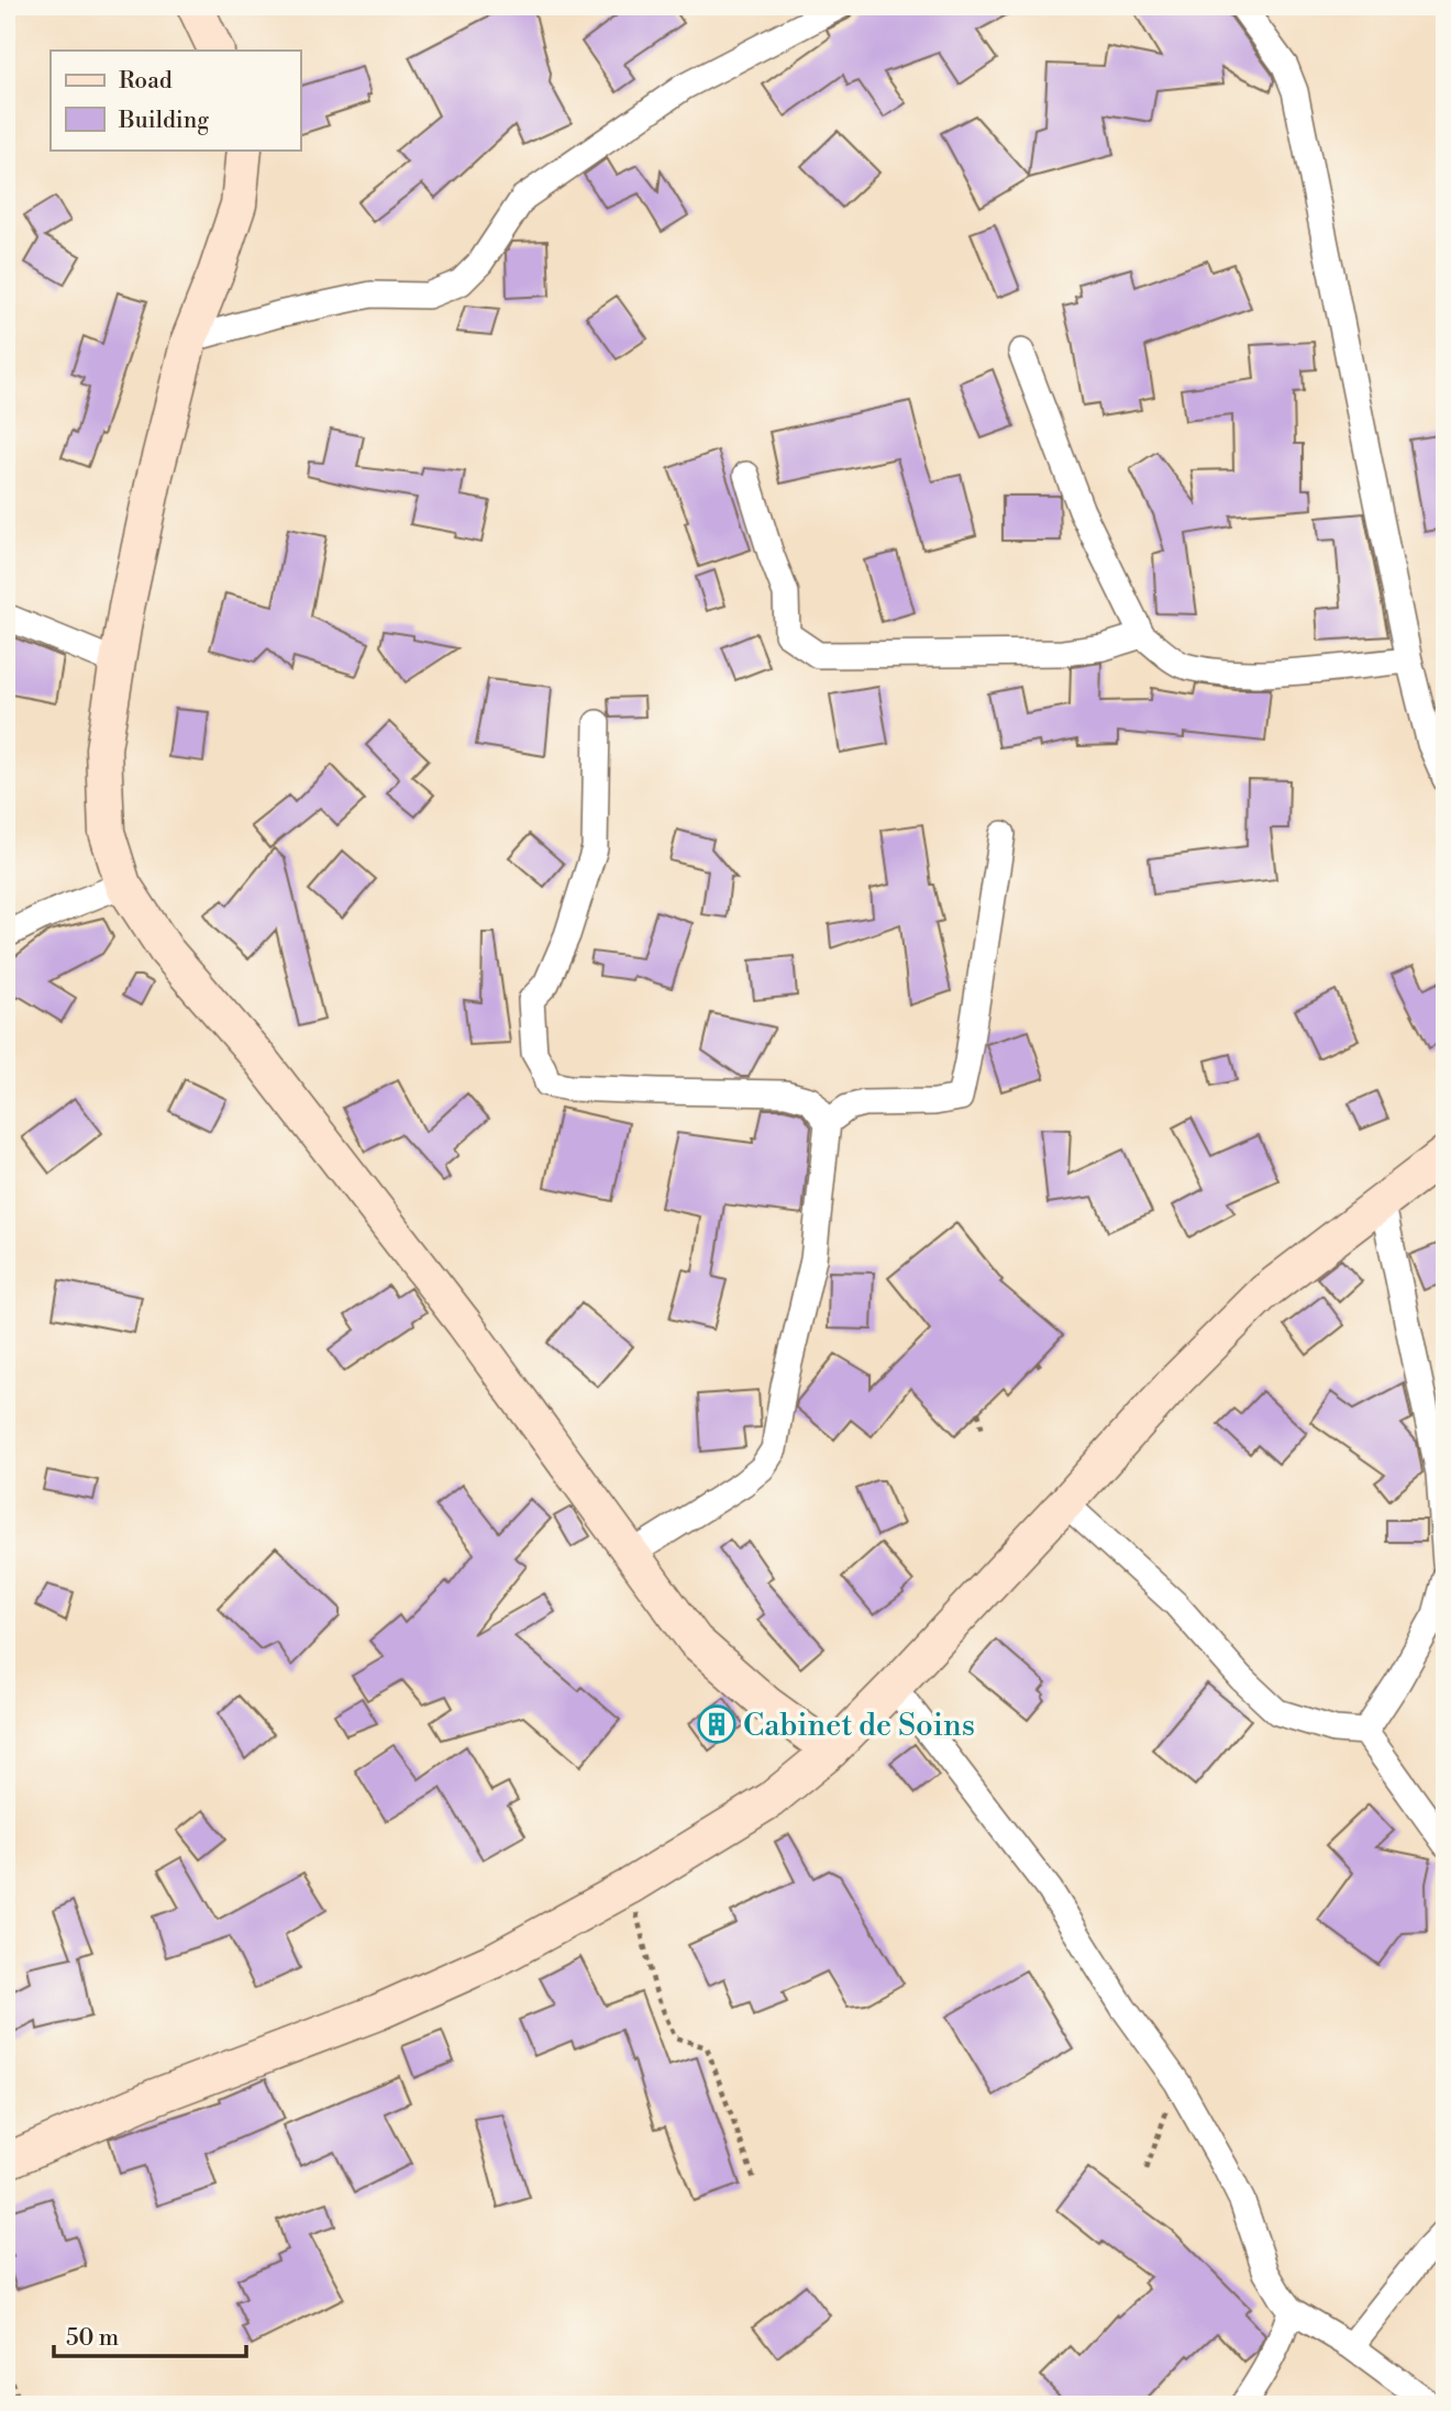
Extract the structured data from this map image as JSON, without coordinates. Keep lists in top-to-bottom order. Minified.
{"places":{"building":["Cabinet de Soins"]},"legend":["Road","Building"],"scale_bar":"50 m"}
